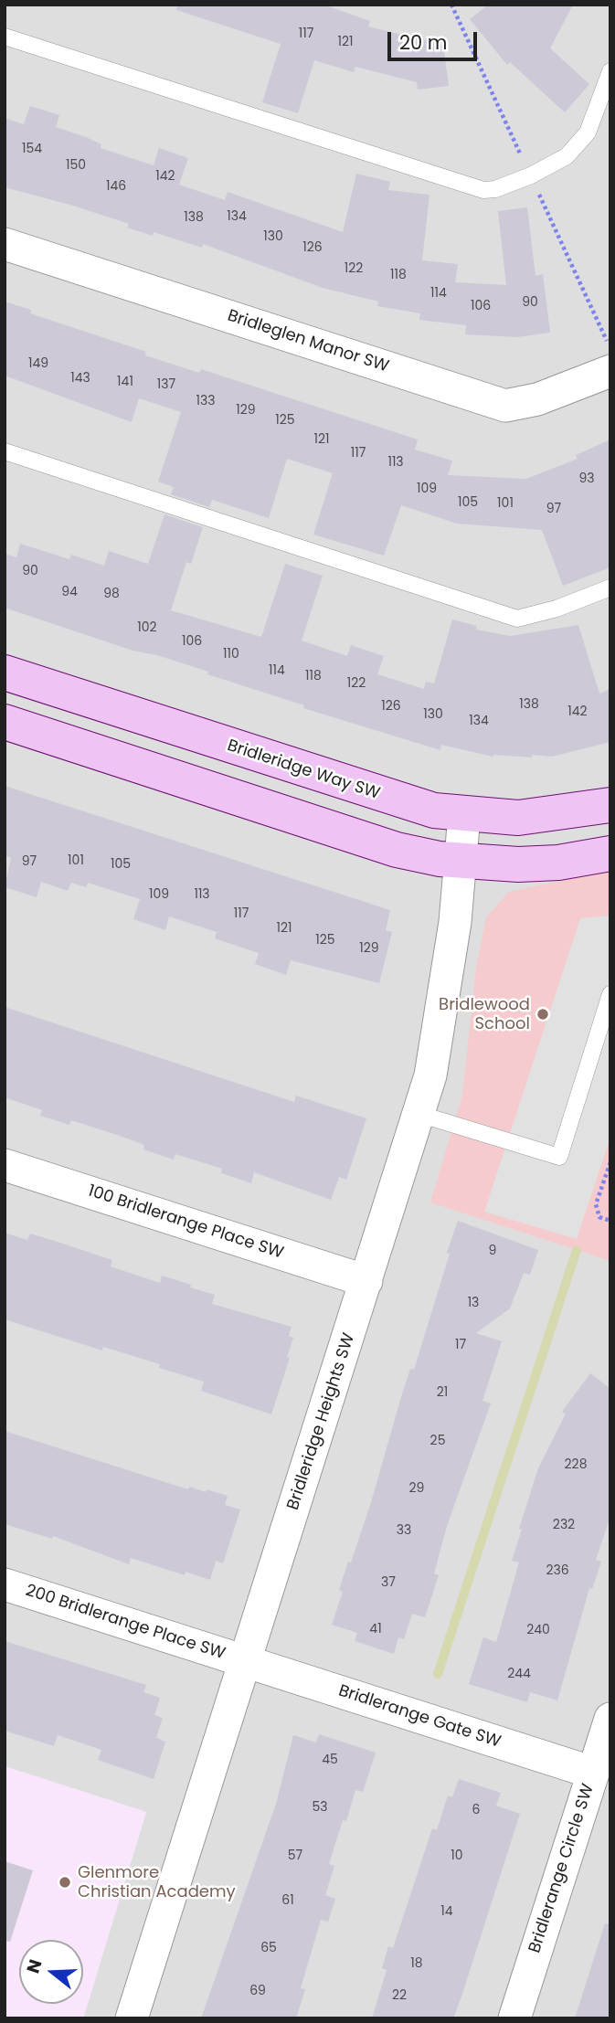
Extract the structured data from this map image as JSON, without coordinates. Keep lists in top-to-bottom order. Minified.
{"streets":{"street":["Bridleglen Manor SW","Bridleridge Way SW","100 Bridlerange Place SW","Bridleridge Heights SW","200 Bridlerange Place SW","Bridlerange Gate SW","Bridlerange Circle SW"]},"crossings":[["Bridleridge Way SW","Bridleridge Heights SW"],["100 Bridlerange Place SW","Bridleridge Heights SW"],["Bridleridge Heights SW","200 Bridlerange Place SW"],["Bridleridge Heights SW","Bridlerange Gate SW"],["200 Bridlerange Place SW","Bridlerange Gate SW"],["Bridlerange Gate SW","Bridlerange Circle SW"]],"places":["Bridlewood School","Glenmore Christian Academy"],"house_numbers":["117","121","154","150","142","146","134","138","130","126","122","118","114","90","106","149","143","141","137","133","129","125","121","117","113","93","109","105","101","97","90","94","98","102","106","110","114","118","122","138","126","142","130","134","101","97","105","109","113","117","121","125","129","9","13","17","21","25","228","29","232","33","236","37","41","240","244","45","53","6","57","10","61","14","65","18","69","22"],"scale_bar":"20 m","north":"left"}
